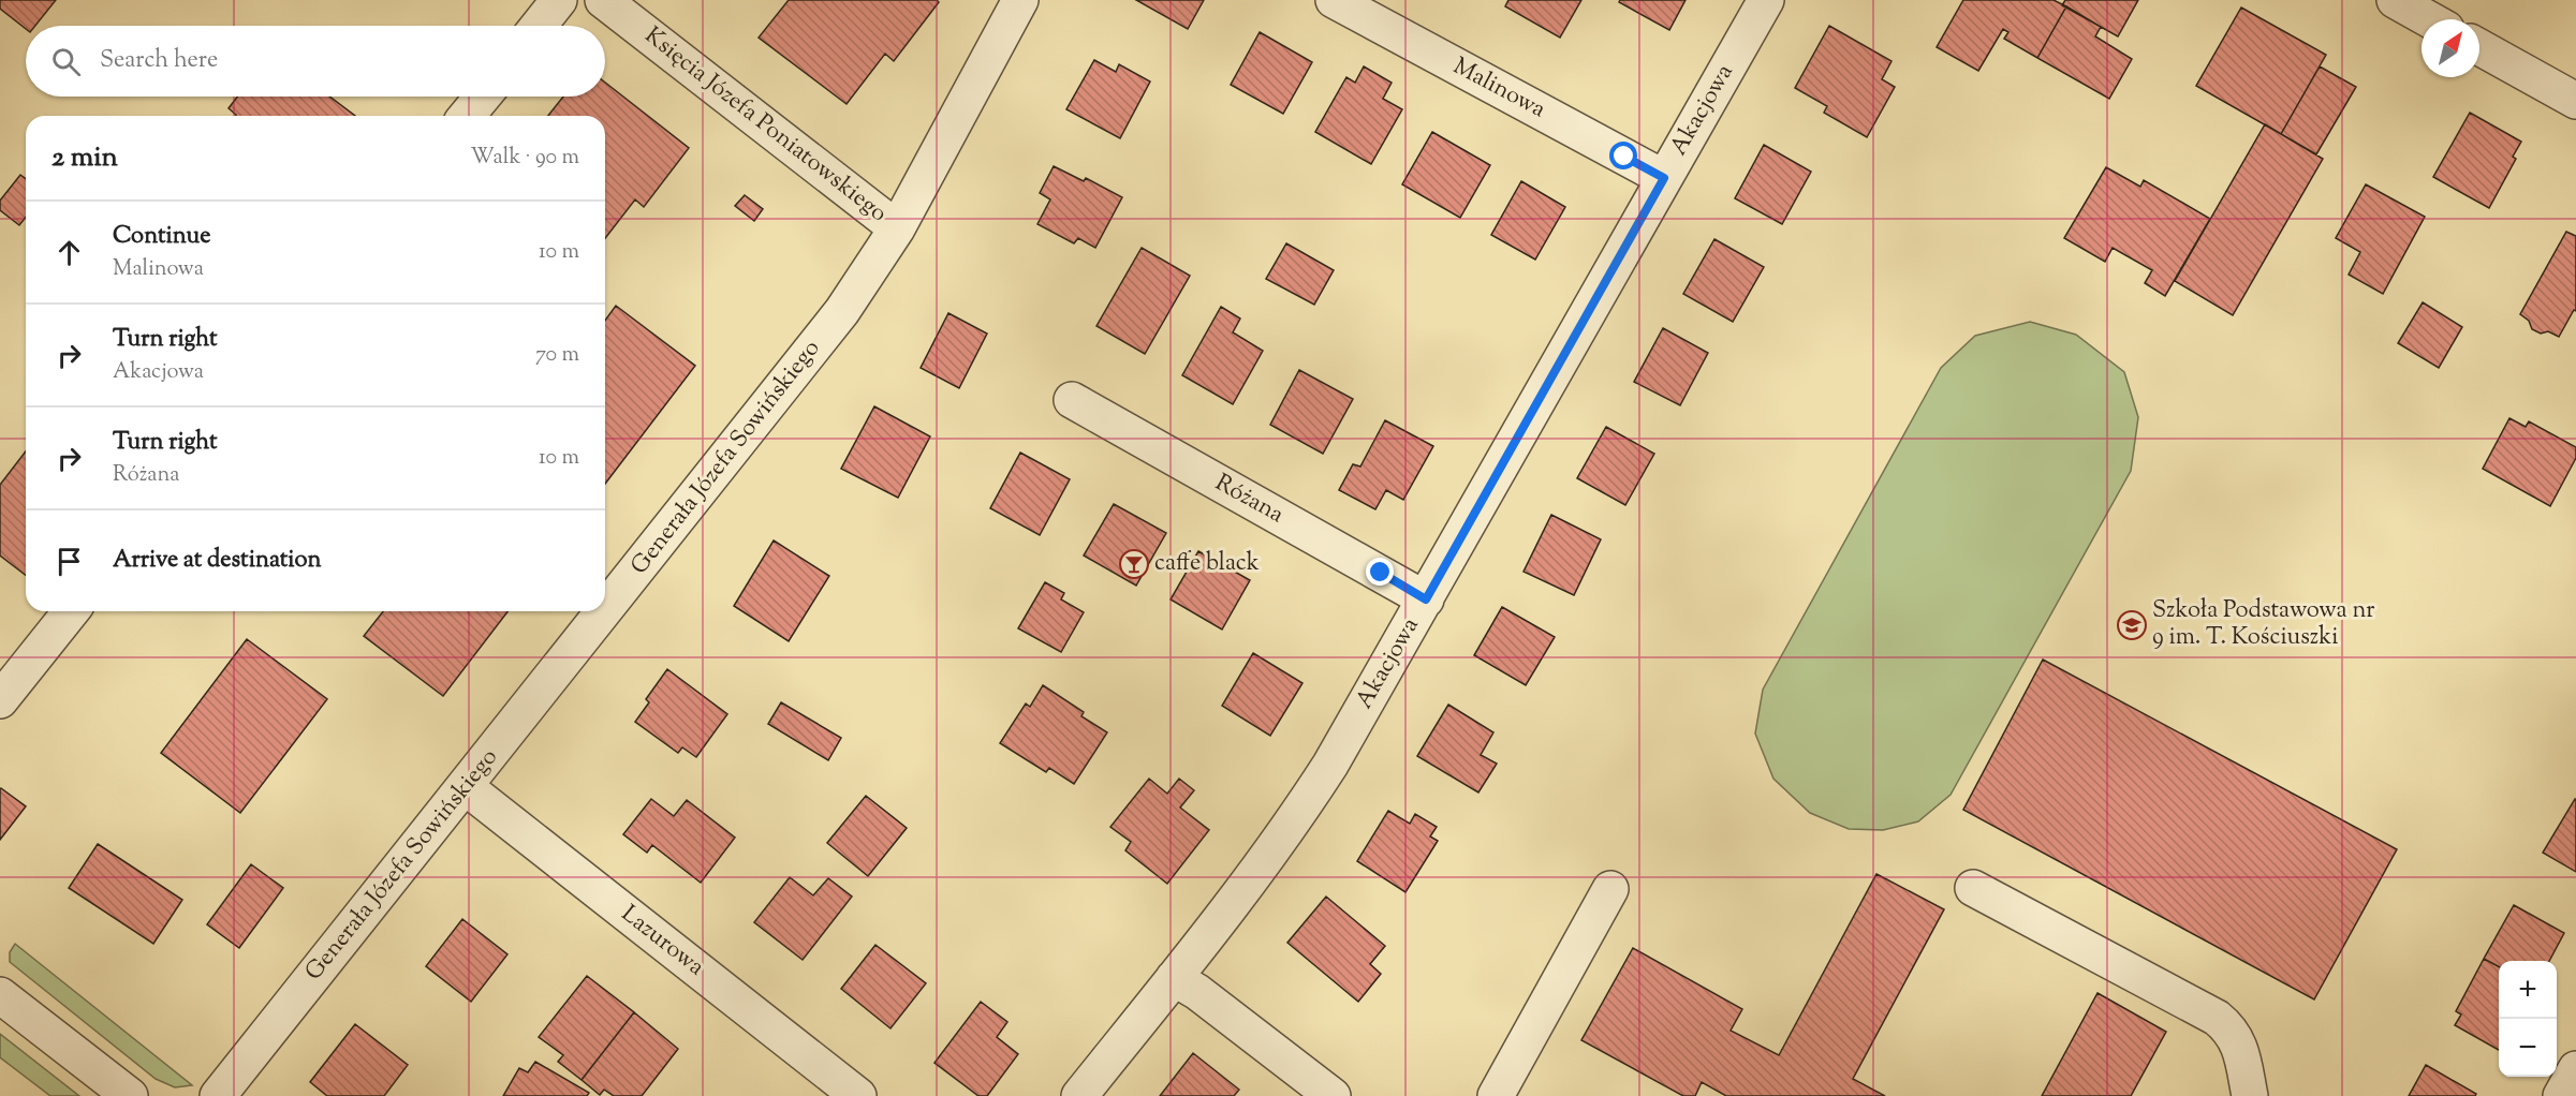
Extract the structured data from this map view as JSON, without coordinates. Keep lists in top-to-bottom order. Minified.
{"streets":{"street":["Malinowa","Akacjowa","Księcia Józefa Poniatowskiego","Generała Józefa Sowińskiego","Różana","Lazurowa"]},"crossings":[["Malinowa","Akacjowa"],["Akacjowa","Różana"],["Księcia Józefa Poniatowskiego","Generała Józefa Sowińskiego"],["Generała Józefa Sowińskiego","Lazurowa"]],"places":{"bar":["caffe black"],"school or university":["Szkoła Podstawowa nr 9 im. T. Kościuszki"]},"north":"top right","page":{"search":"Search here","heading":["2 min","Walk · 90 m"],"list":[["Continue","Malinowa","10 m"],["Turn right","Akacjowa","70 m"],["Turn right","Różana","10 m"],"Arrive at destination"],"map_buttons":["+","−"]}}
